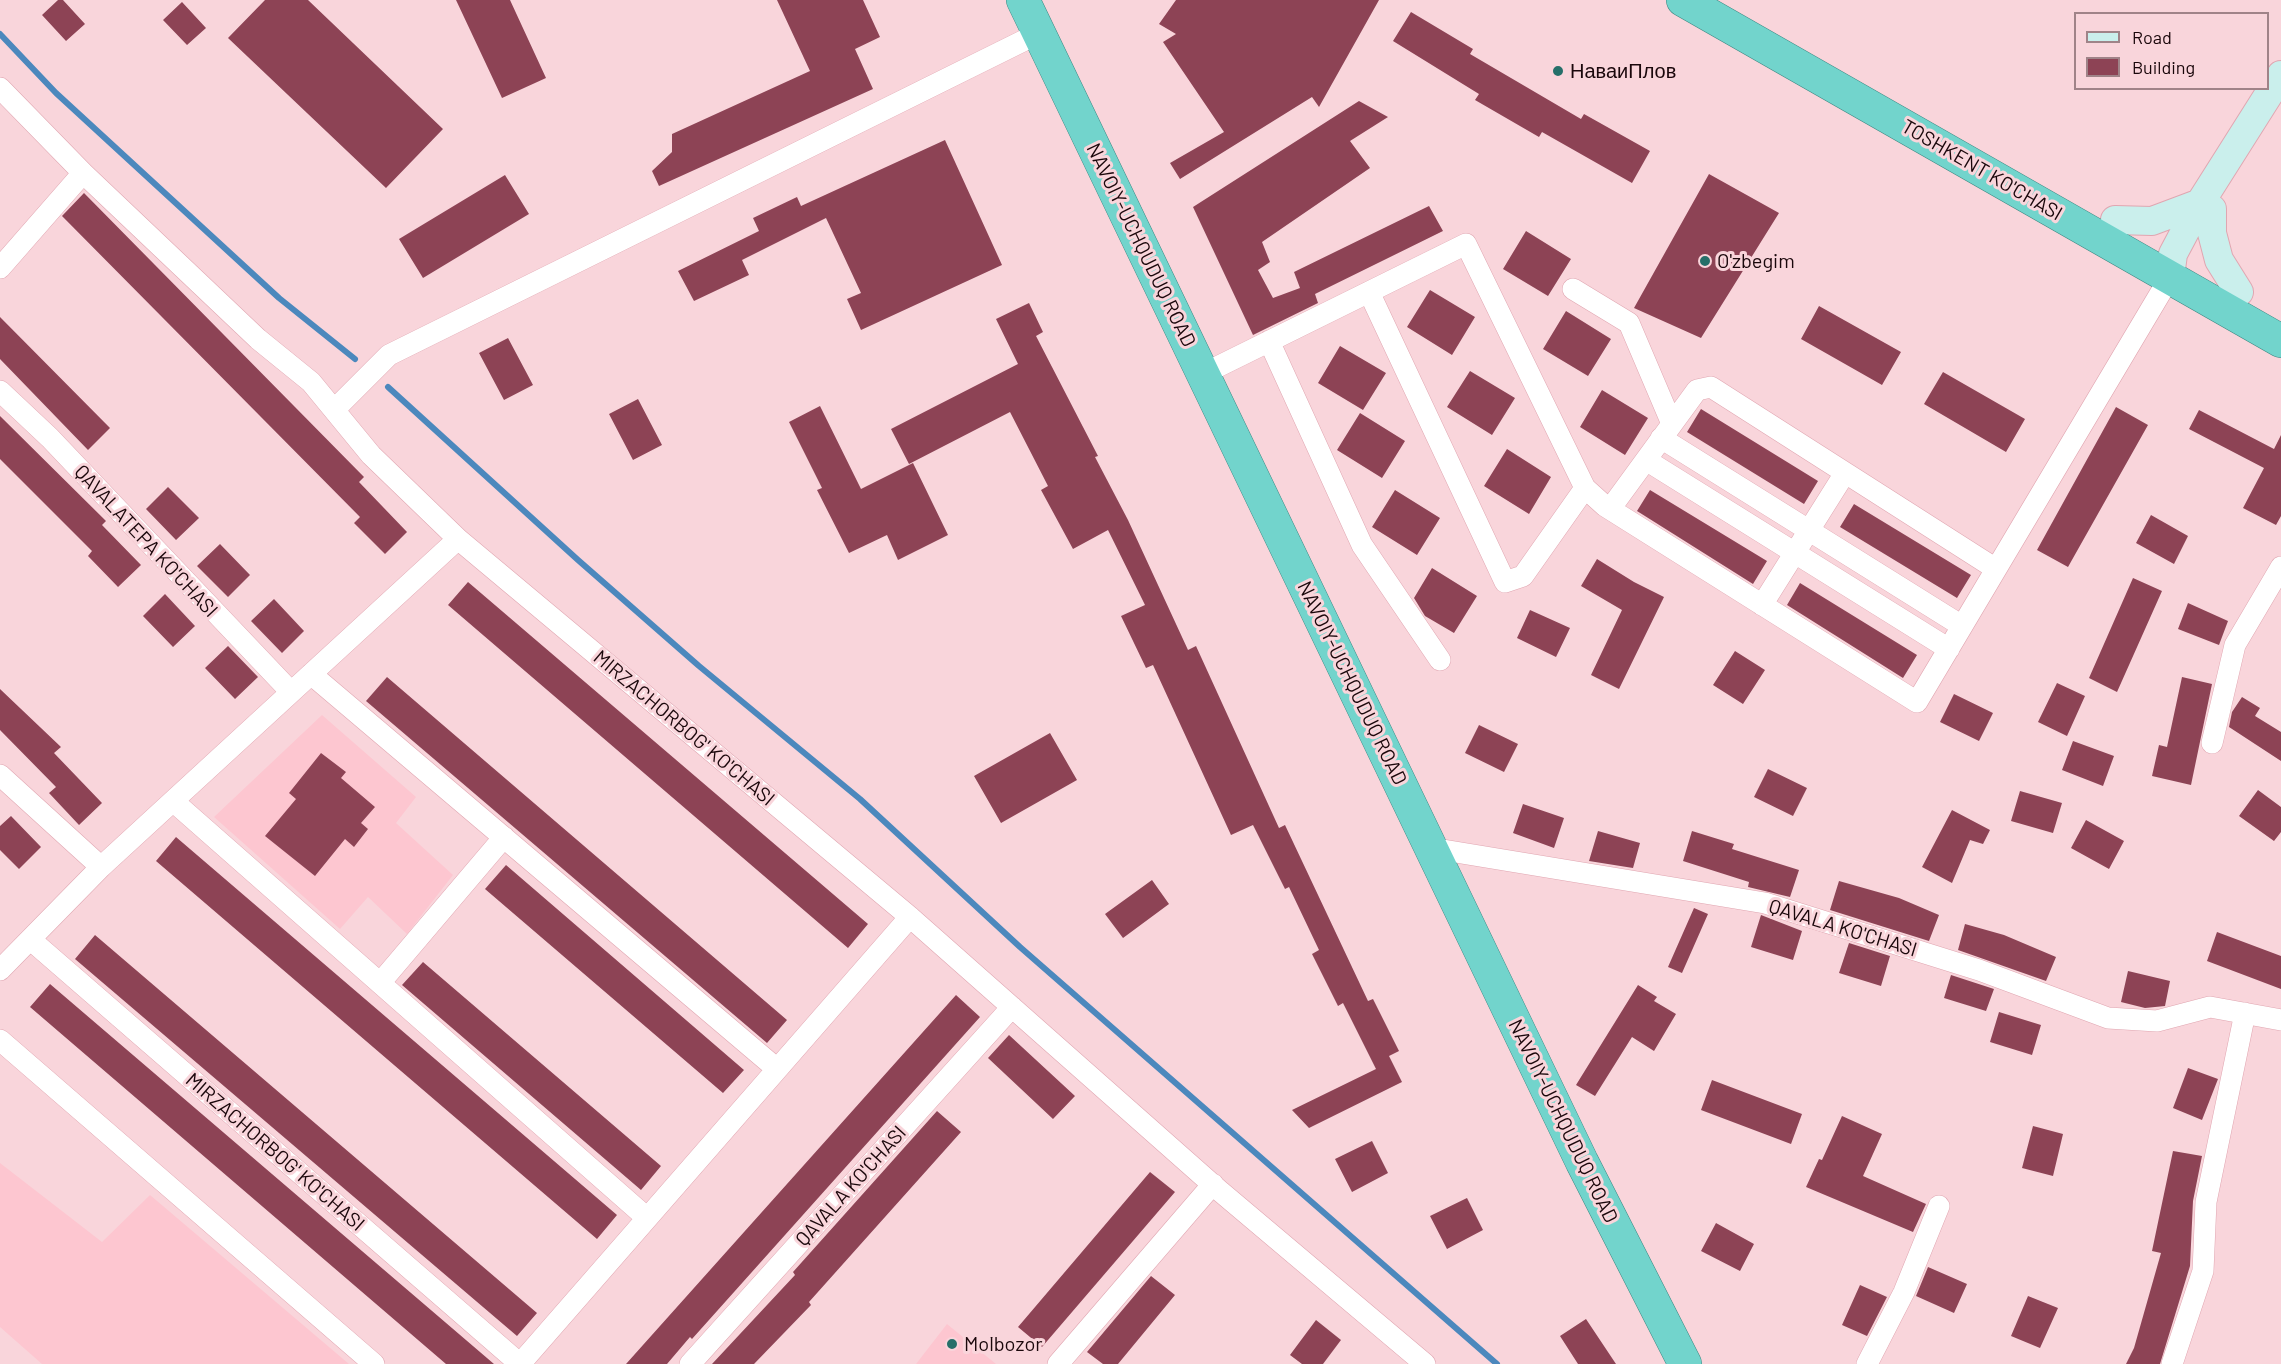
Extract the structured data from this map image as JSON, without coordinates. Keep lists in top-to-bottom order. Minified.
{"streets":{"highway":["TOSHKENT KO'CHASI","NAVOIY-UCHQUDUQ ROAD"],"street":["QAVALATEPA KO'CHASI","MIRZACHORBOG' KO'CHASI","QAVALA KO'CHASI"]},"crossings":[["NAVOIY-UCHQUDUQ ROAD","QAVALA KO'CHASI"],["MIRZACHORBOG' KO'CHASI","QAVALA KO'CHASI"]],"places":["НаваиПлов","O'zbegim","Molbozor"],"legend":["Road","Building"]}
